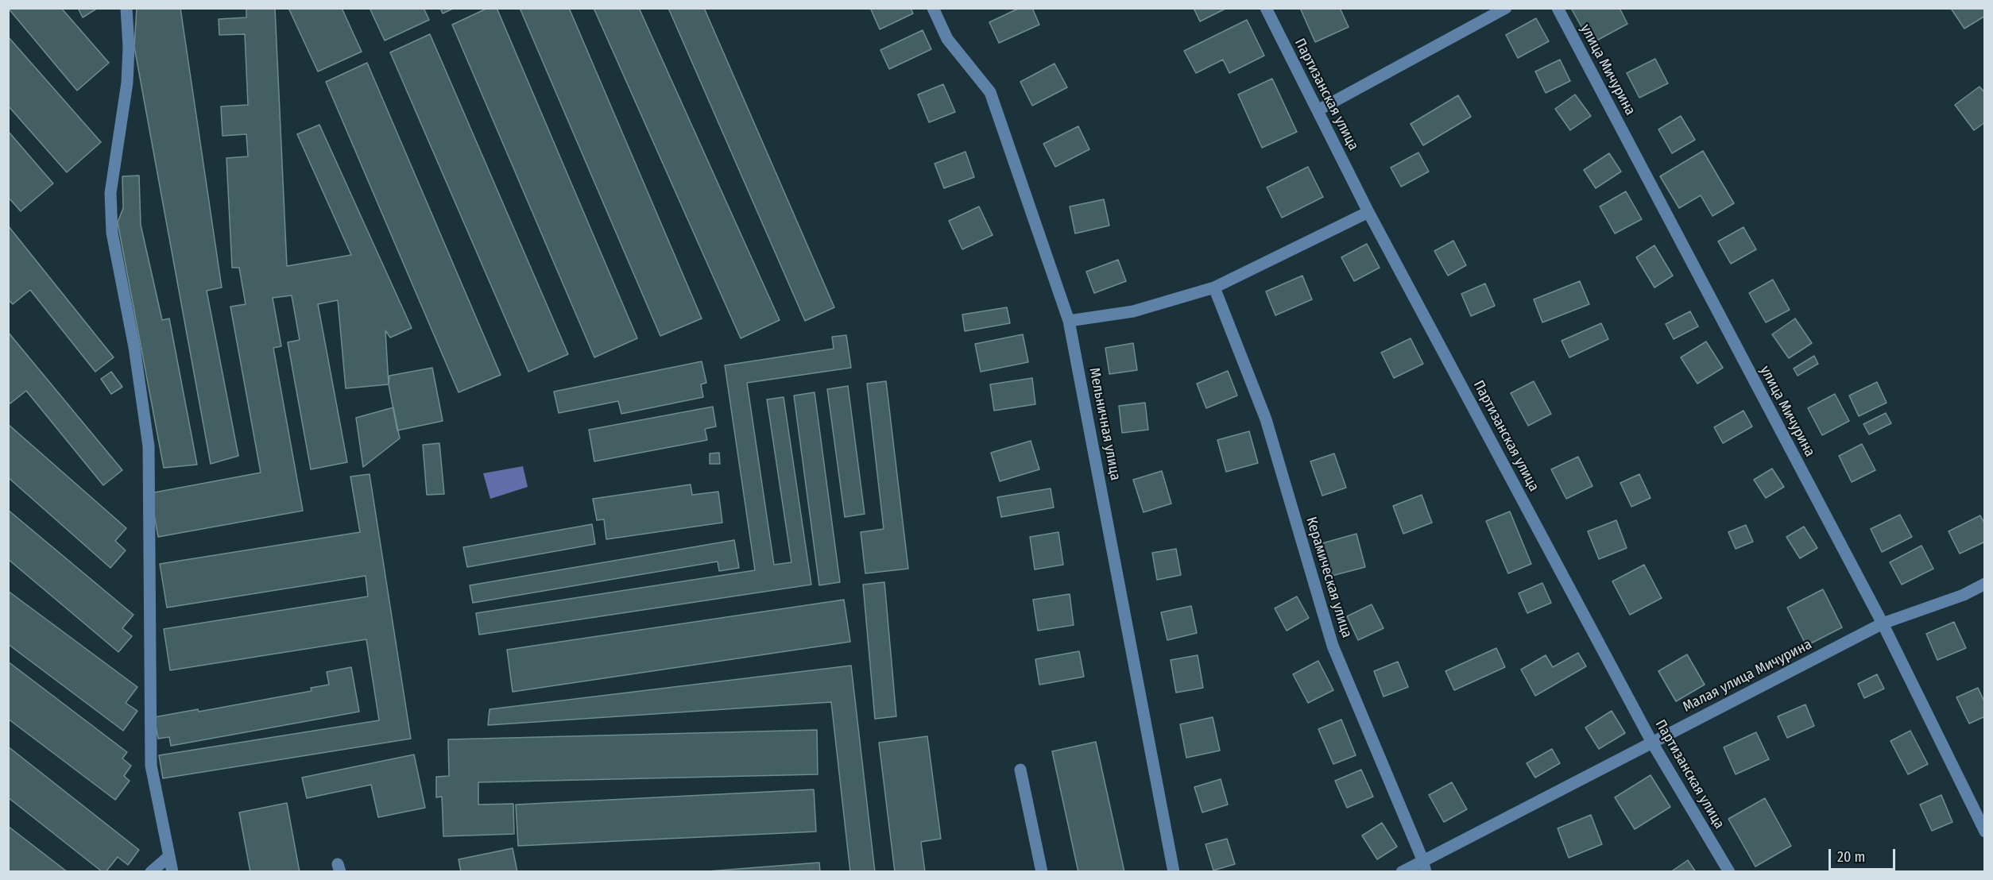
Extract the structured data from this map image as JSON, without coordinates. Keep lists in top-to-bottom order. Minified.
{"streets":{"street":["улица Мичурина","Партизанская улица","Мельничная улица","Керамическая улица","Малая улица Мичурина"]},"crossings":[["улица Мичурина","Малая улица Мичурина"],["Партизанская улица","Малая улица Мичурина"],["Керамическая улица","Малая улица Мичурина"]],"scale_bar":"20 m"}
